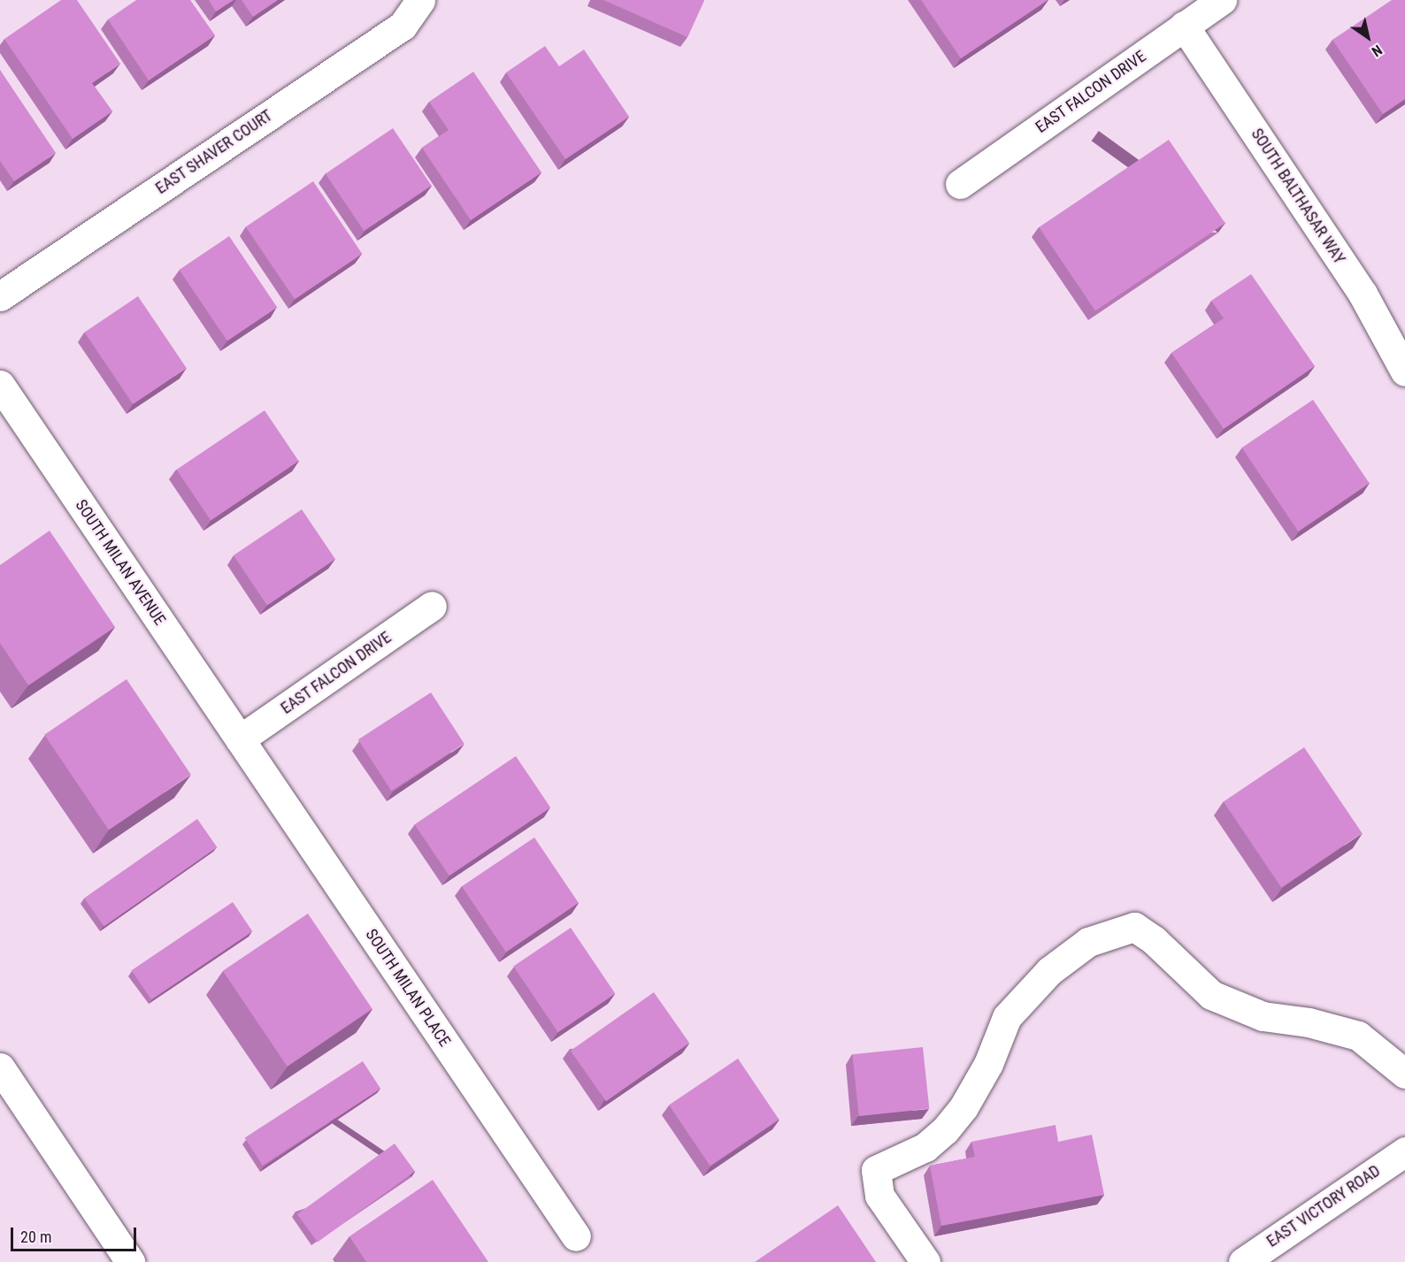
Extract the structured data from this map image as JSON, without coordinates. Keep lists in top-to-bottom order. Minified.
{"streets":{"street":["EAST FALCON DRIVE","EAST SHAVER COURT","SOUTH BALTHASAR WAY","SOUTH MILAN AVENUE","SOUTH MILAN PLACE","EAST VICTORY ROAD"]},"crossings":[["EAST FALCON DRIVE","SOUTH BALTHASAR WAY"],["EAST FALCON DRIVE","SOUTH MILAN AVENUE"],["EAST FALCON DRIVE","SOUTH MILAN PLACE"],["SOUTH MILAN AVENUE","SOUTH MILAN PLACE"]],"scale_bar":"20 m","north":"bottom right"}
